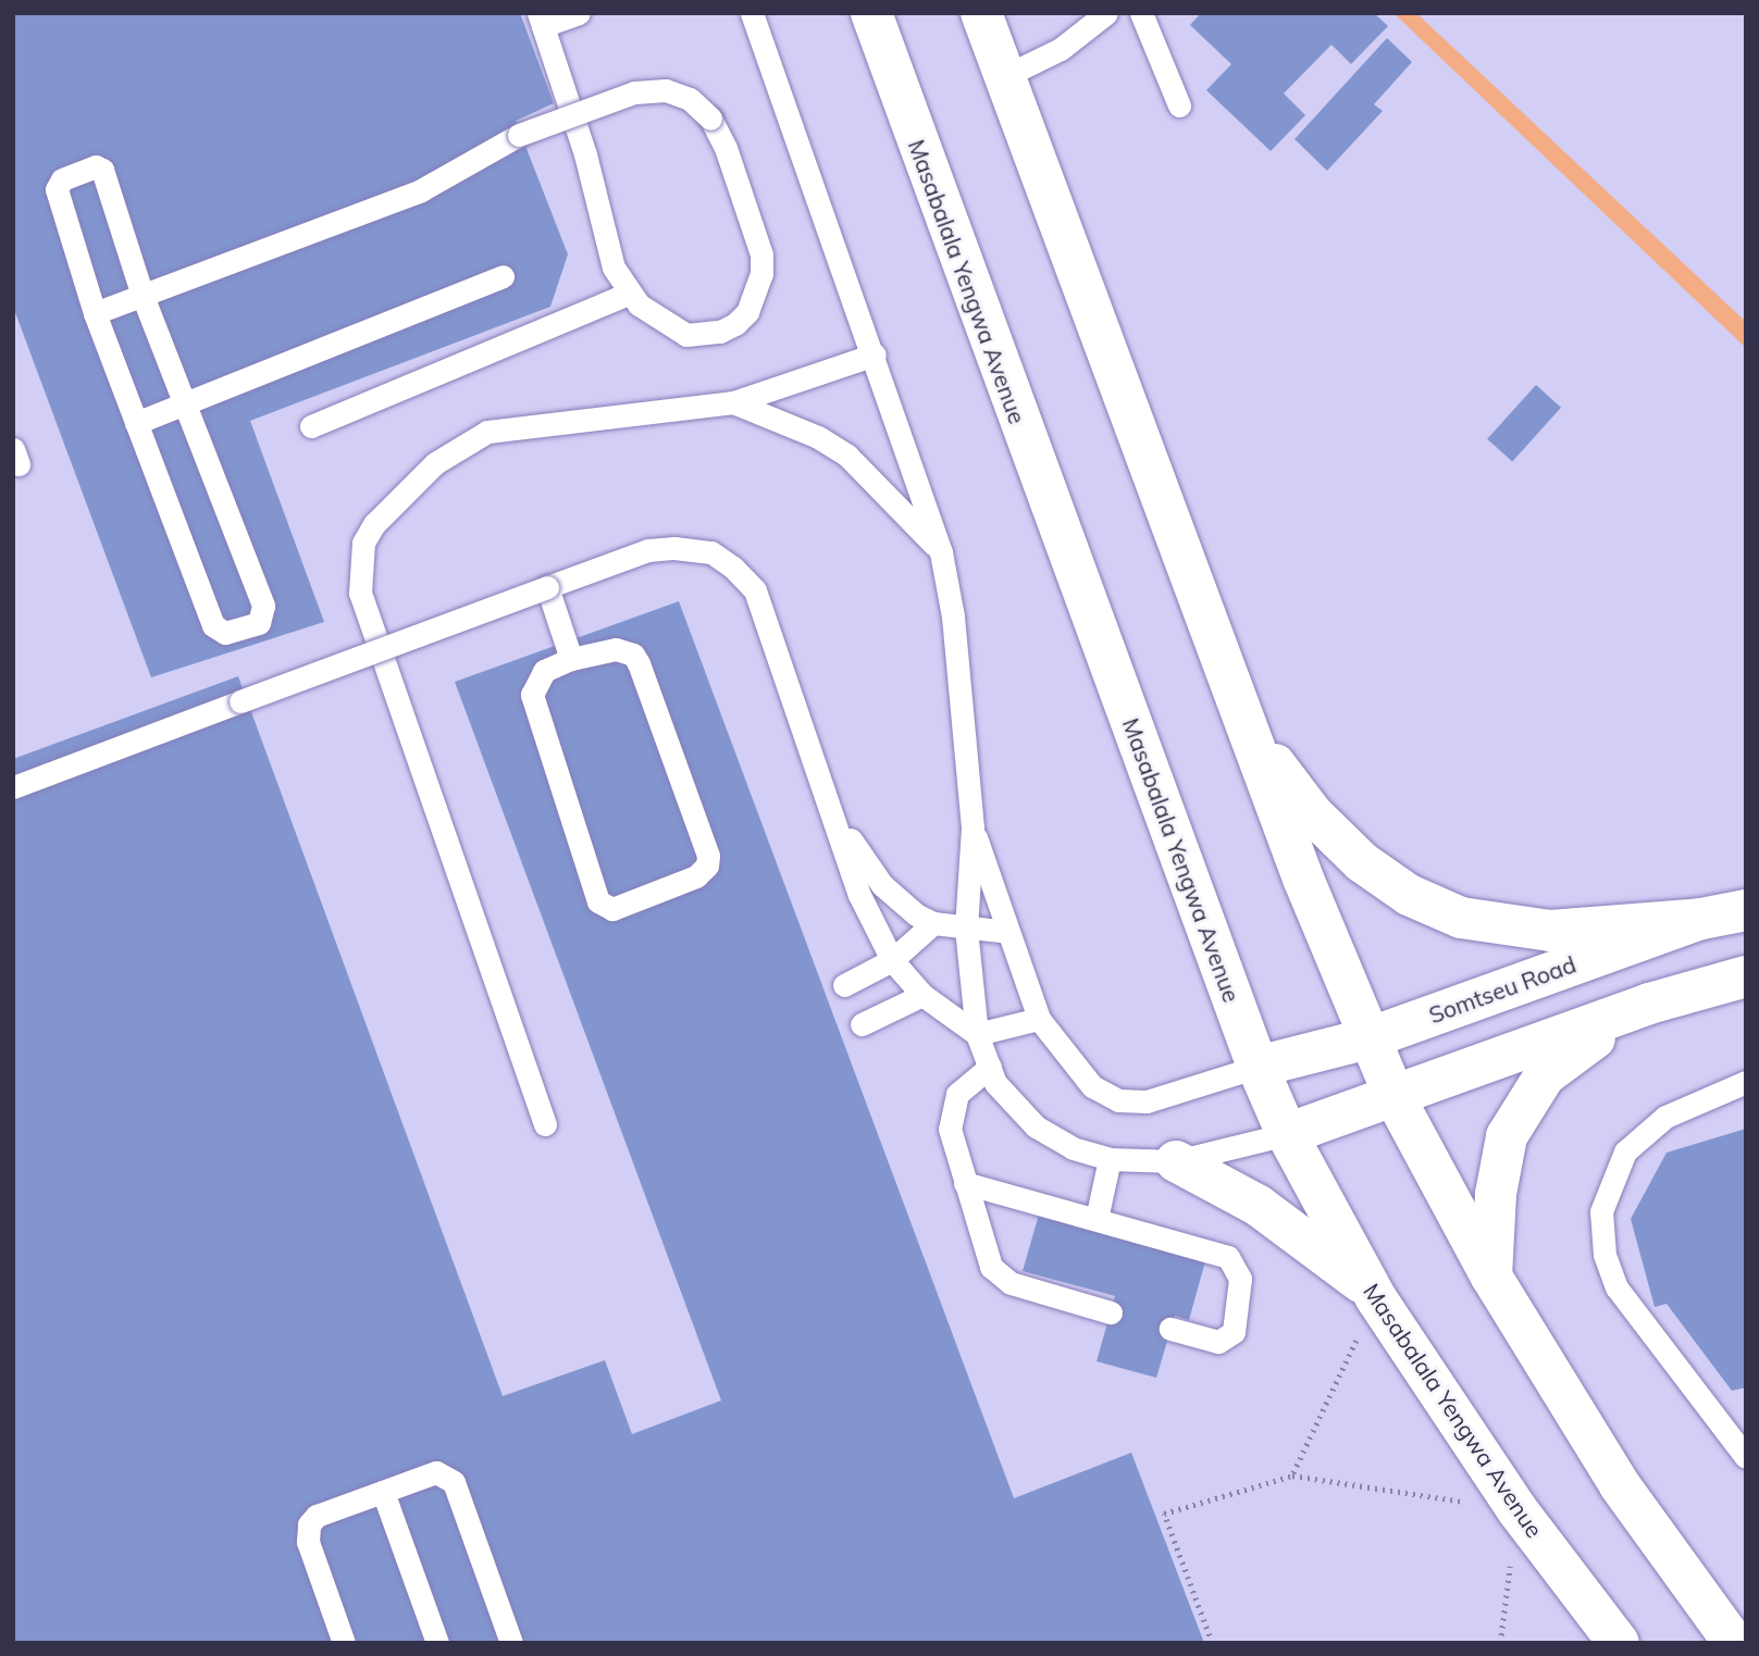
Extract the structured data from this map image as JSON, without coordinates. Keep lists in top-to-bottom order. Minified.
{"streets":{"main road":["Masabalala Yengwa Avenue","Somtseu Road"]},"crossings":[["Masabalala Yengwa Avenue","Somtseu Road"]]}
